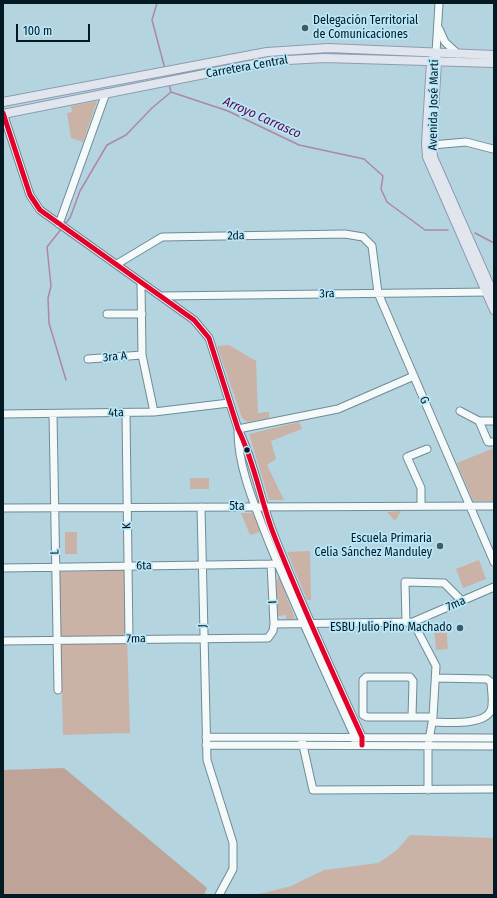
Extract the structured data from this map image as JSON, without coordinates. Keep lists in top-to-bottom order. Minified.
{"streets":{"main road":["Carretera Central","Avenida José Martí"],"street":["2da","3ra","3ra A","G","4ta","5ta","K","L","6ta","I","7ma","J"]},"crossings":[["Carretera Central","Avenida José Martí"],["Avenida José Martí","3ra"],["2da","G"],["3ra","G"],["G","5ta"],["4ta","K"],["4ta","L"],["5ta","K"],["5ta","L"],["5ta","J"],["K","6ta"],["K","7ma"],["L","6ta"],["L","7ma"],["6ta","I"],["6ta","J"],["I","7ma"],["7ma","J"]],"water":["Arroyo Carrasco"],"places":["Delegación Territorial de Comunicaciones","Escuela Primaria Celia Sánchez Manduley","ESBU Julio Pino Machado"],"scale_bar":"100 m"}
